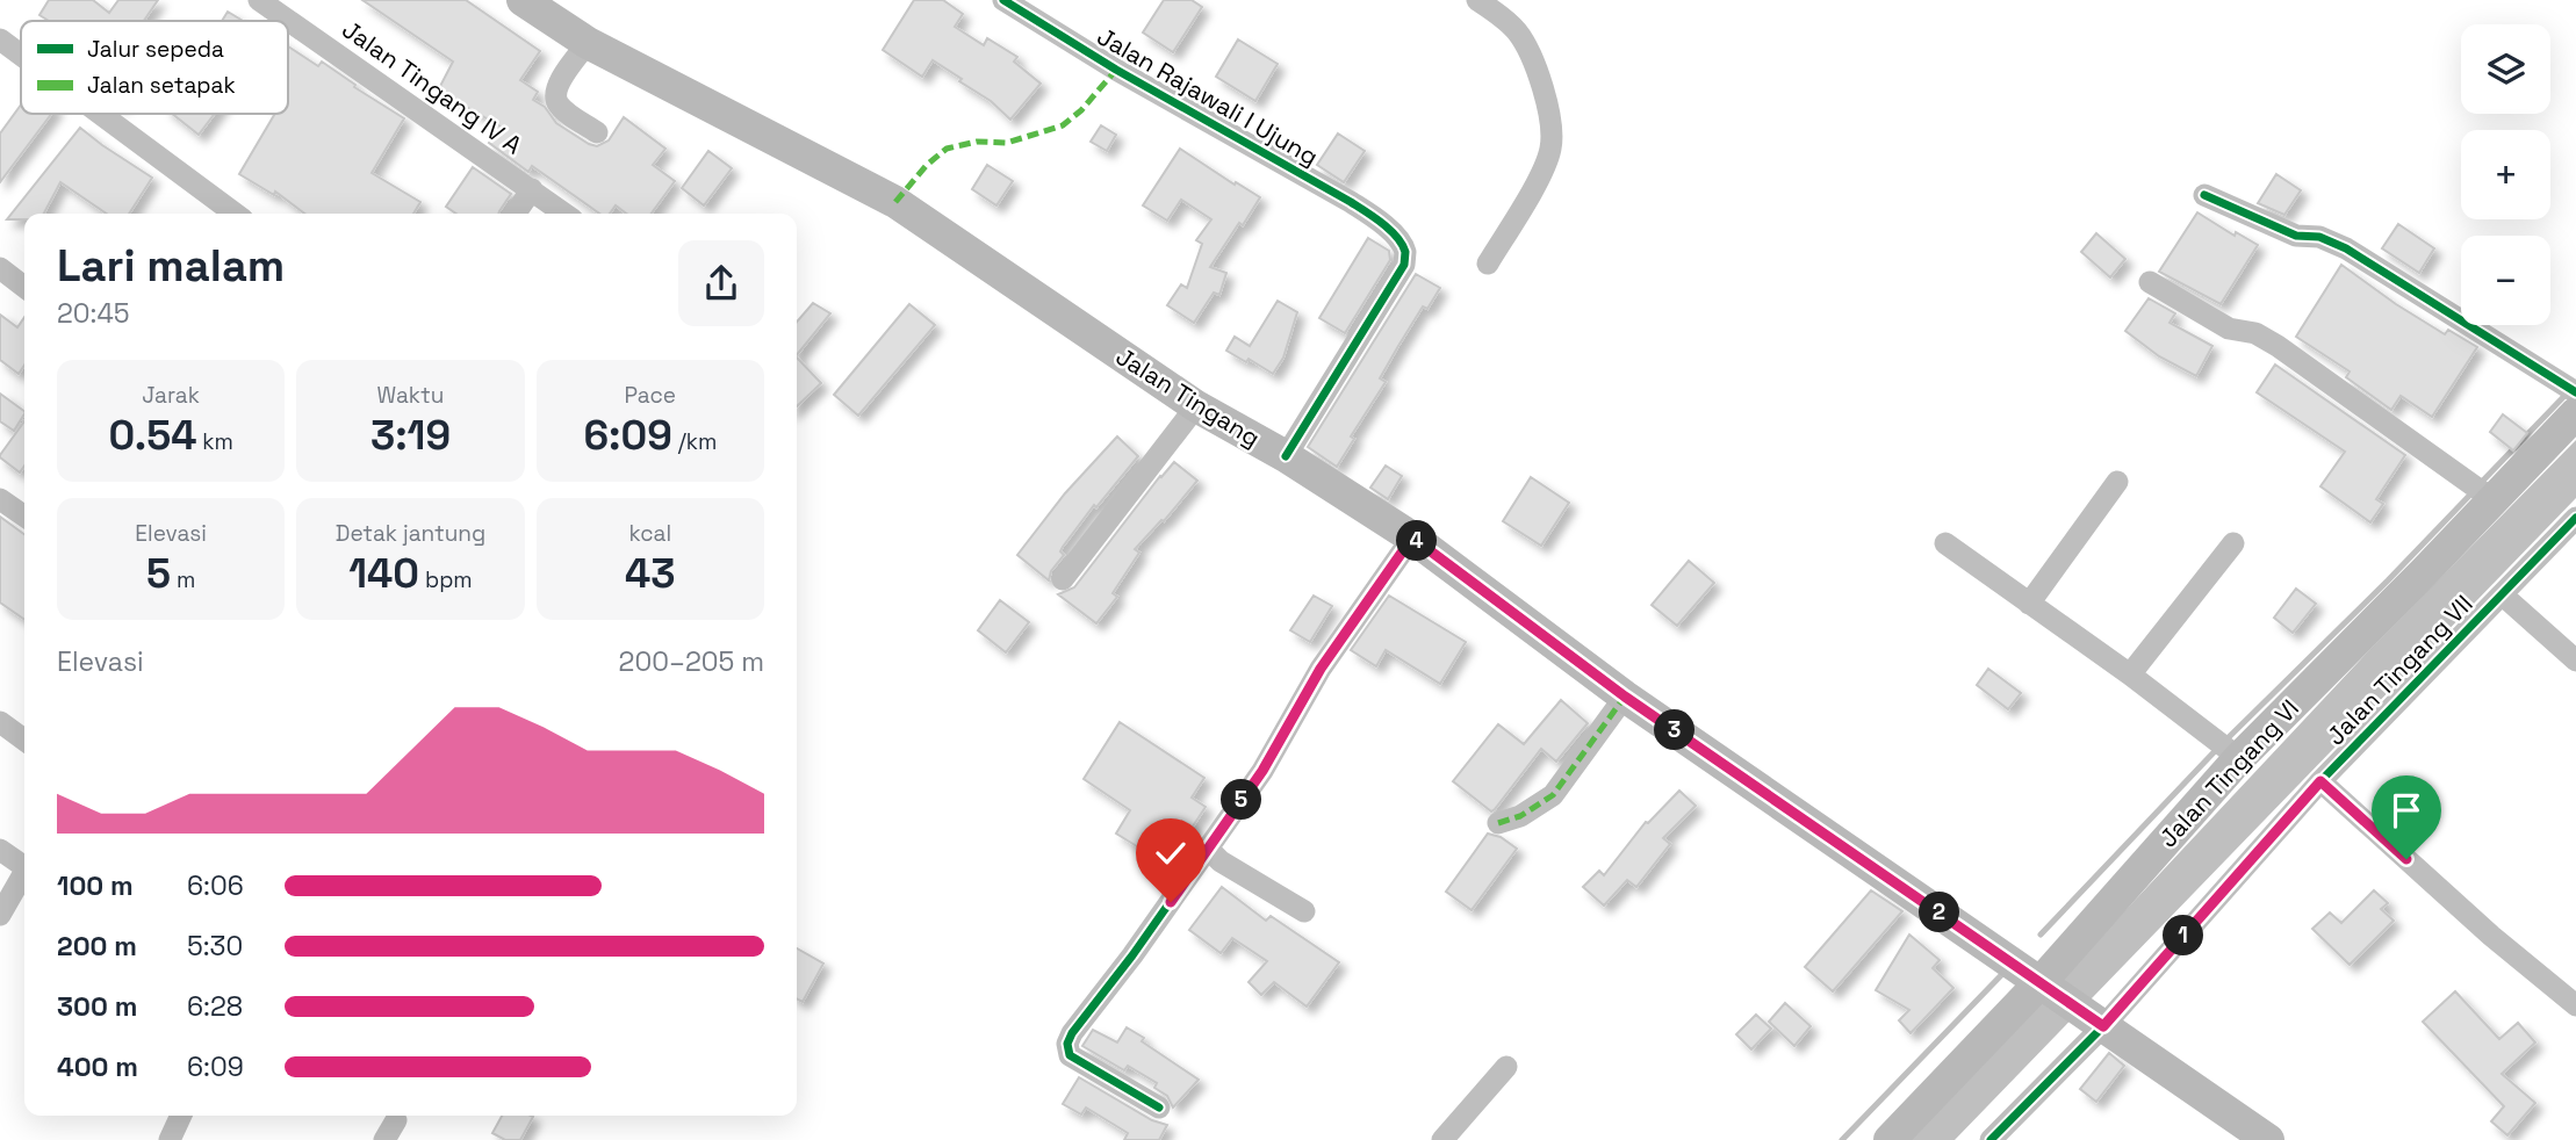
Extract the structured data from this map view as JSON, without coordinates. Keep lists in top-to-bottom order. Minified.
{"streets":{"main road":["Jalan Tingang","Jalan Tingang VI"],"street":["Jalan Tingang IV A","Jalan Rajawali I Ujung","Jalan Tingang VII"]},"crossings":[["Jalan Rajawali I Ujung","Jalan Tingang"],["Jalan Tingang","Jalan Tingang VII"],["Jalan Tingang","Jalan Tingang VI"]],"legend":["Jalur sepeda","Jalan setapak"],"page":{"map_buttons":["+","−"],"heading":["Lari malam","20:45"],"stats":[["Jarak","0.54 km"],["Waktu","3:19"],["Pace","6:09 /km"],["Elevasi","5 m"],["Detak jantung","140 bpm"],["kcal","43"]],"pins":["4","3","5","2","1"],"chart":["Elevasi","200–205 m"],"list":[{"name":"100 m","note":"6:06"},{"name":"200 m","note":"5:30"},{"name":"300 m","note":"6:28"},{"name":"400 m","note":"6:09"}]}}
